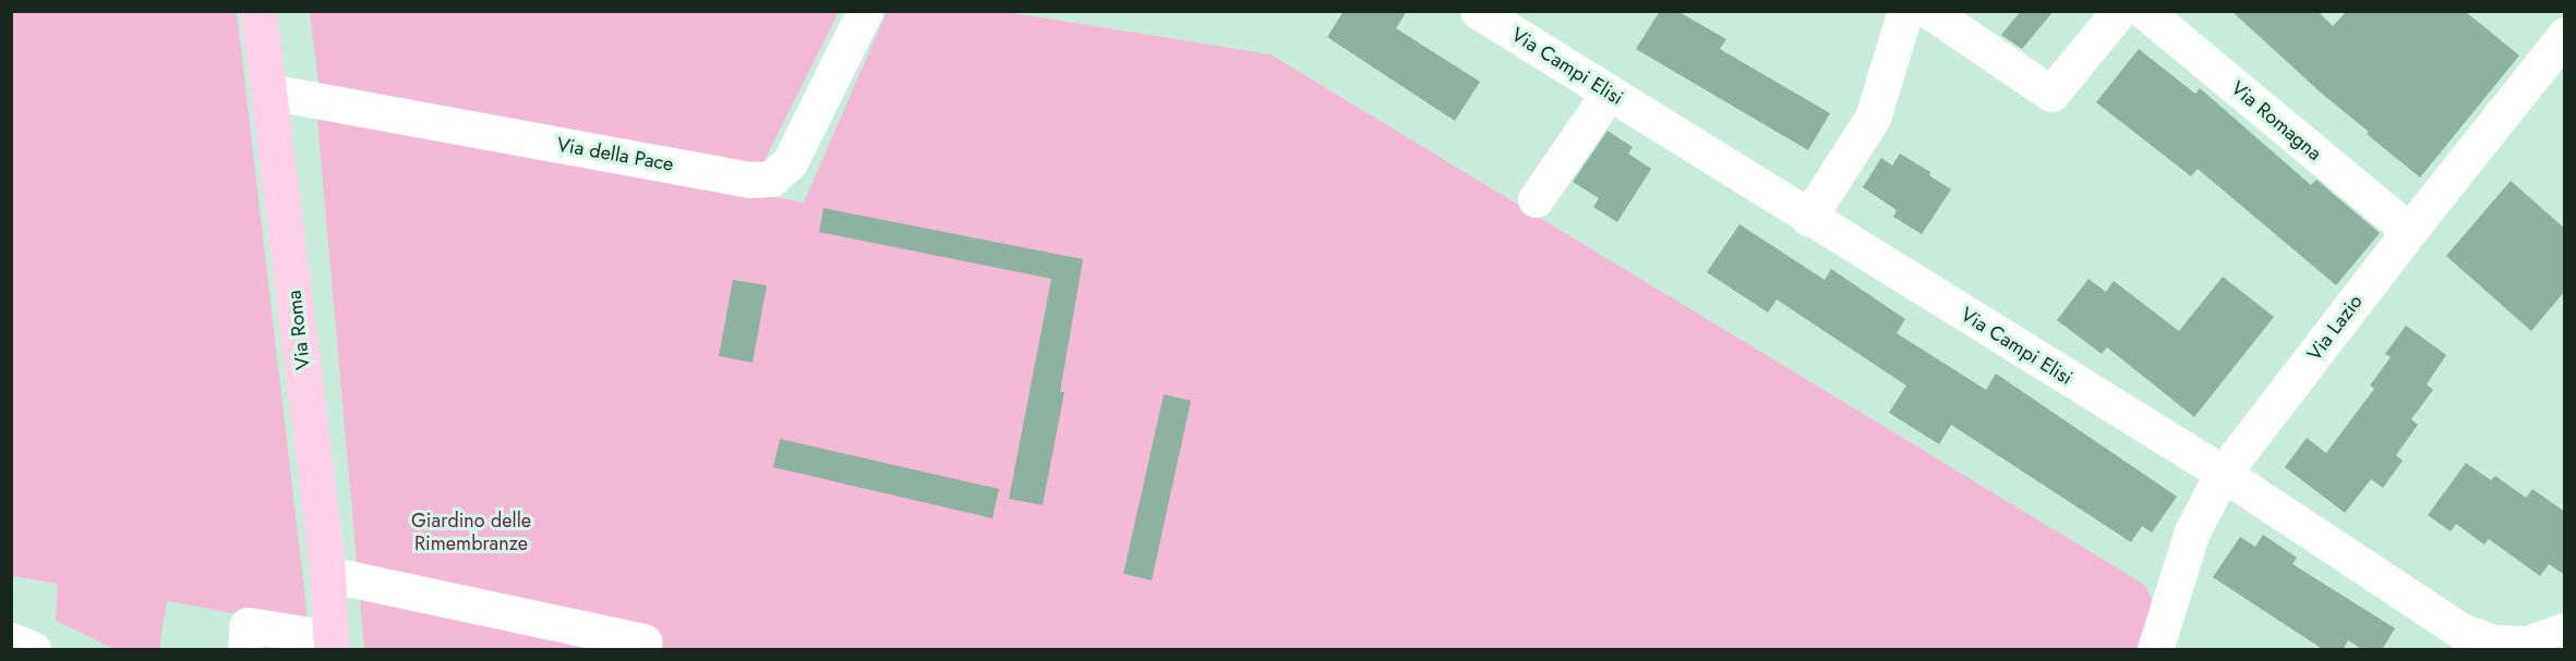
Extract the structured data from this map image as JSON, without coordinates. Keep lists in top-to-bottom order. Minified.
{"streets":{"main road":["Via Roma"],"street":["Via Campi Elisi","Via Romagna","Via della Pace","Via Lazio"]},"crossings":[["Via Campi Elisi","Via Lazio"],["Via Romagna","Via Lazio"],["Via della Pace","Via Roma"]],"parks":["Giardino delle Rimembranze"]}
